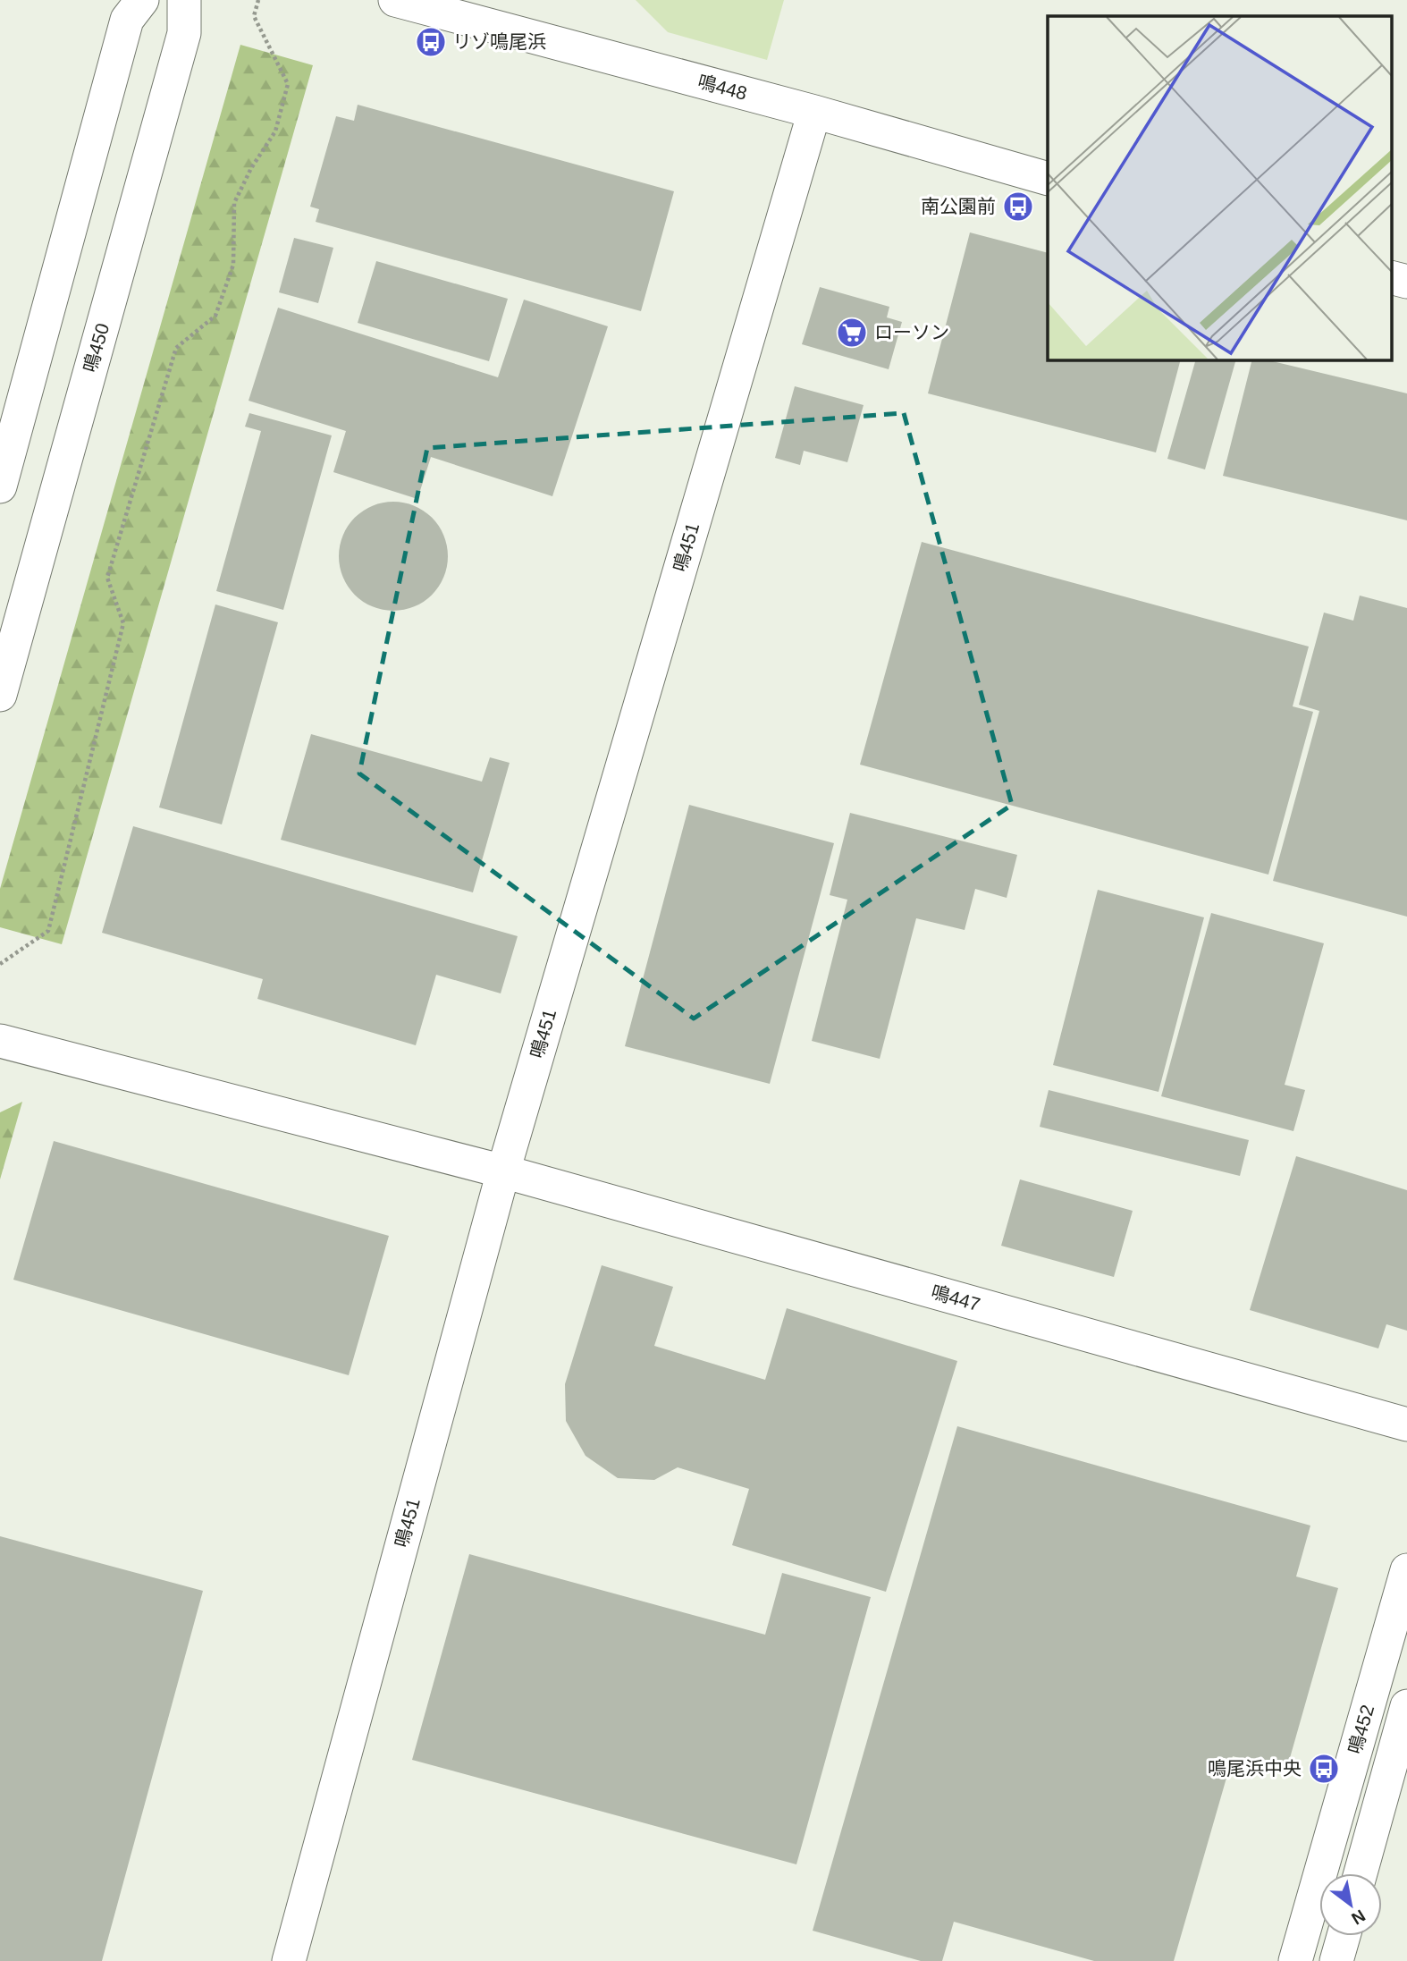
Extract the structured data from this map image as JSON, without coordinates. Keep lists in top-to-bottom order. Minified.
{"streets":{"street":["鳴448","鳴450","鳴451","鳴447","鳴452"]},"crossings":[["鳴448","鳴451"],["鳴451","鳴447"]],"places":{"bus stop":["リゾ鳴尾浜","南公園前","鳴尾浜中央"],"supermarket":["ローソン"]},"north":"bottom right"}
